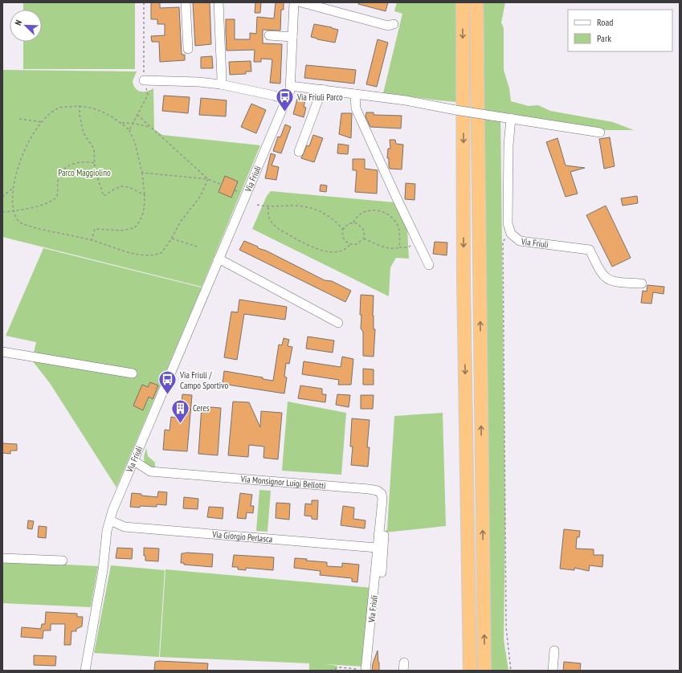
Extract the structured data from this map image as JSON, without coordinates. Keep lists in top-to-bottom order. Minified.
{"streets":{"street":["Via Friuli","Via Monsignor Luigi Bellotti","Via Giorgio Perlasca"]},"crossings":[["Via Friuli","Via Monsignor Luigi Bellotti"],["Via Friuli","Via Giorgio Perlasca"],["Via Monsignor Luigi Bellotti","Via Giorgio Perlasca"]],"parks":["Parco Maggiolino"],"places":{"bus stop":["Via Friuli Parco","Via Friuli / Campo Sportivo"],"building":["Ceres"]},"legend":["Road","Park"],"north":"top left"}
